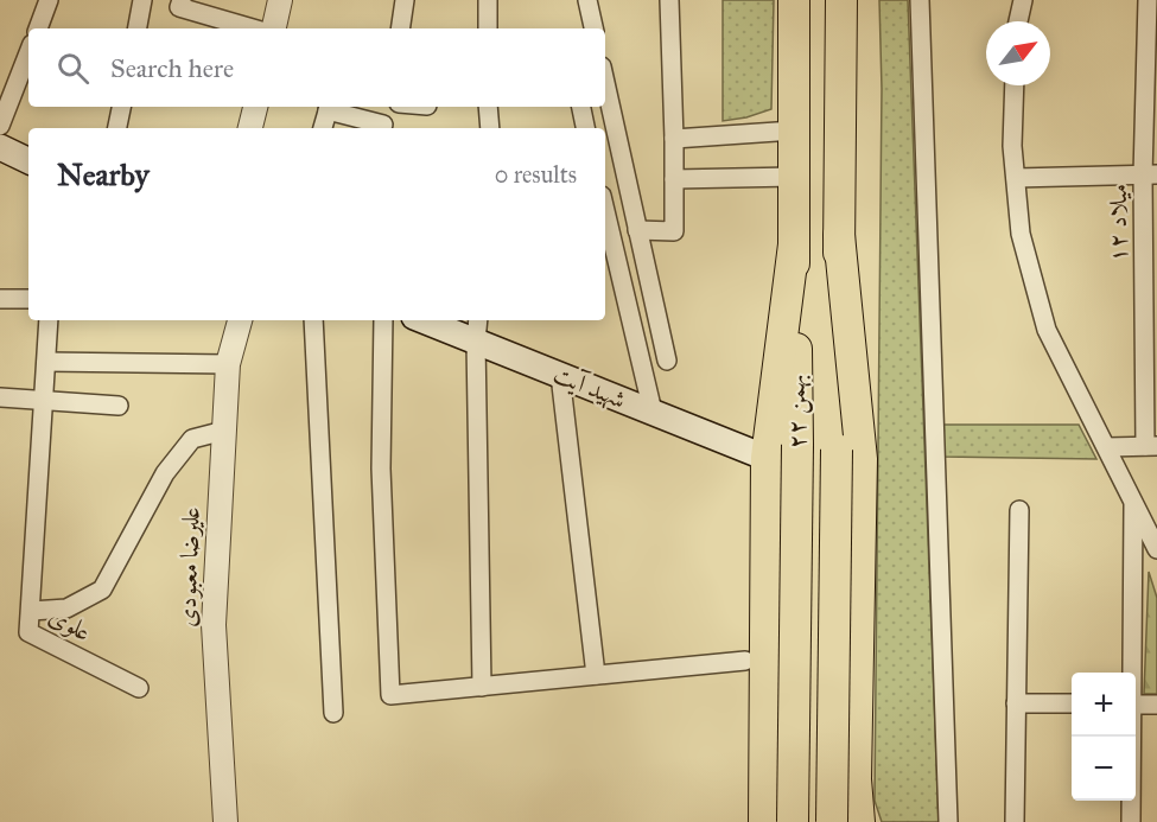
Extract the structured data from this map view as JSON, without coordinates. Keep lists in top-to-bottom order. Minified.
{"streets":{"highway":["۲۲ بهمن"],"main road":["شهید آیت"],"street":["میلاد ۱۲","علیرضا معبودی","علوی"]},"north":"top right","page":{"search":"Search here","heading":["Nearby","0 results"],"map_buttons":["+","−"]}}
